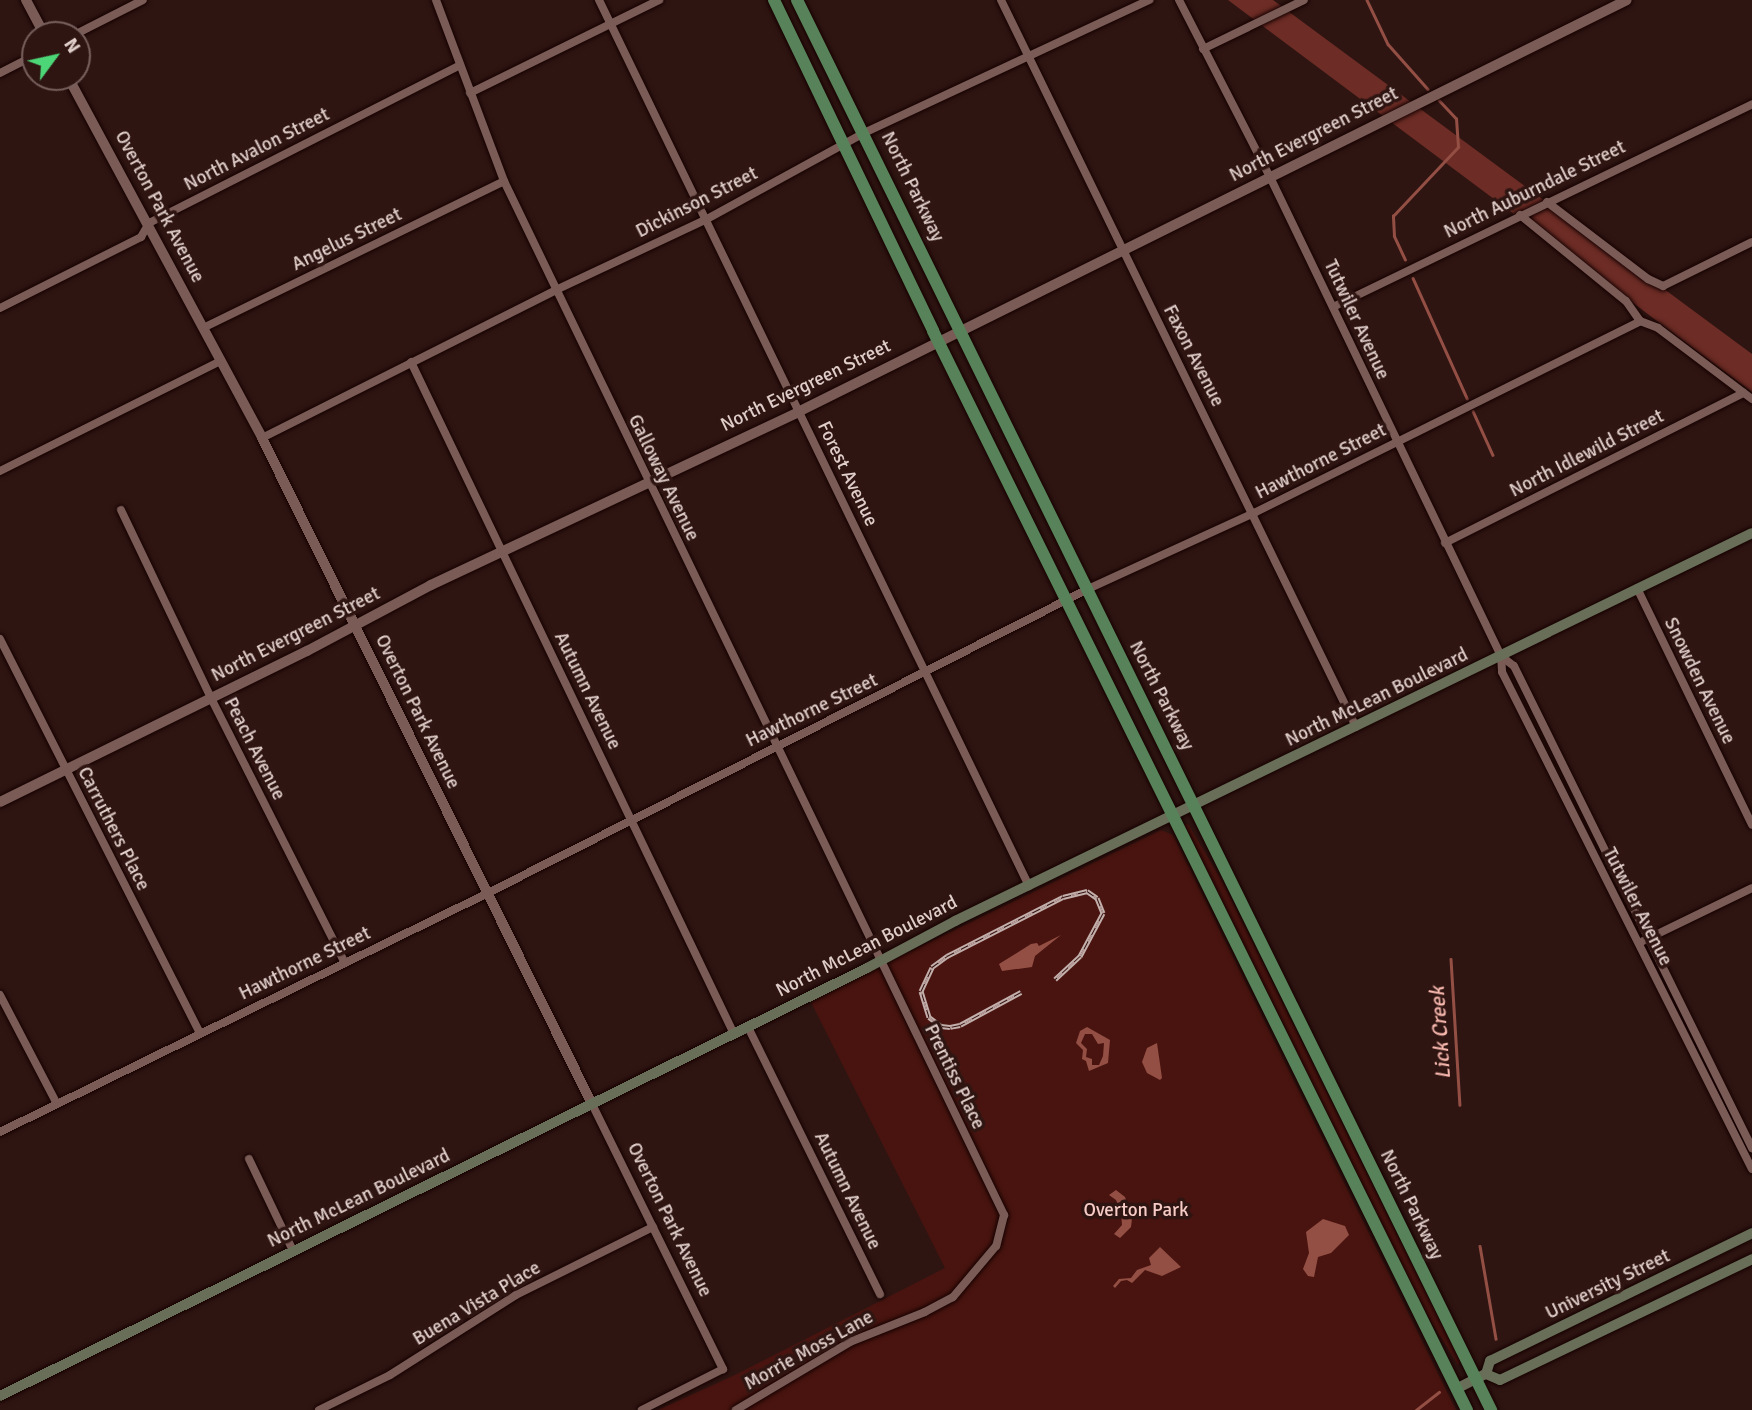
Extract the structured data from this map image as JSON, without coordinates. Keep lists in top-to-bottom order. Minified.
{"streets":{"main road":["North Parkway","North McLean Boulevard","University Street"],"street":["North Evergreen Street","North Avalon Street","North Auburndale Street","Dickinson Street","Overton Park Avenue","Angelus Street","Tutwiler Avenue","Faxon Avenue","North Idlewild Street","Hawthorne Street","Forest Avenue","Galloway Avenue","Snowden Avenue","Autumn Avenue","Peach Avenue","Carruthers Place","Prentiss Place","Buena Vista Place","Morrie Moss Lane"]},"crossings":[["North Evergreen Street","North Parkway"],["North Evergreen Street","Overton Park Avenue"],["North Evergreen Street","Tutwiler Avenue"],["North Evergreen Street","Faxon Avenue"],["North Evergreen Street","Forest Avenue"],["North Evergreen Street","Galloway Avenue"],["North Evergreen Street","Autumn Avenue"],["North Evergreen Street","Peach Avenue"],["North Evergreen Street","Carruthers Place"],["North Avalon Street","Overton Park Avenue"],["North Avalon Street","Galloway Avenue"],["North Parkway","Dickinson Street"],["North Parkway","Hawthorne Street"],["North Parkway","North McLean Boulevard"],["North Parkway","University Street"],["North Auburndale Street","Tutwiler Avenue"],["Dickinson Street","Overton Park Avenue"],["Dickinson Street","Faxon Avenue"],["Dickinson Street","Forest Avenue"],["Dickinson Street","Galloway Avenue"],["Dickinson Street","Autumn Avenue"],["Overton Park Avenue","Angelus Street"],["Overton Park Avenue","Hawthorne Street"],["Overton Park Avenue","North McLean Boulevard"],["Overton Park Avenue","Buena Vista Place"],["Angelus Street","Galloway Avenue"],["Tutwiler Avenue","North Idlewild Street"],["Tutwiler Avenue","Hawthorne Street"],["Tutwiler Avenue","North McLean Boulevard"],["Faxon Avenue","Hawthorne Street"],["Faxon Avenue","North McLean Boulevard"],["Hawthorne Street","Forest Avenue"],["Hawthorne Street","Galloway Avenue"],["Hawthorne Street","Autumn Avenue"],["Hawthorne Street","Peach Avenue"],["Hawthorne Street","Carruthers Place"],["Forest Avenue","North McLean Boulevard"],["Galloway Avenue","North McLean Boulevard"],["Galloway Avenue","Prentiss Place"],["Snowden Avenue","North McLean Boulevard"],["Autumn Avenue","North McLean Boulevard"],["North McLean Boulevard","Prentiss Place"],["Prentiss Place","Morrie Moss Lane"]],"water":["Lick Creek"],"parks":["Overton Park"],"north":"top right"}
